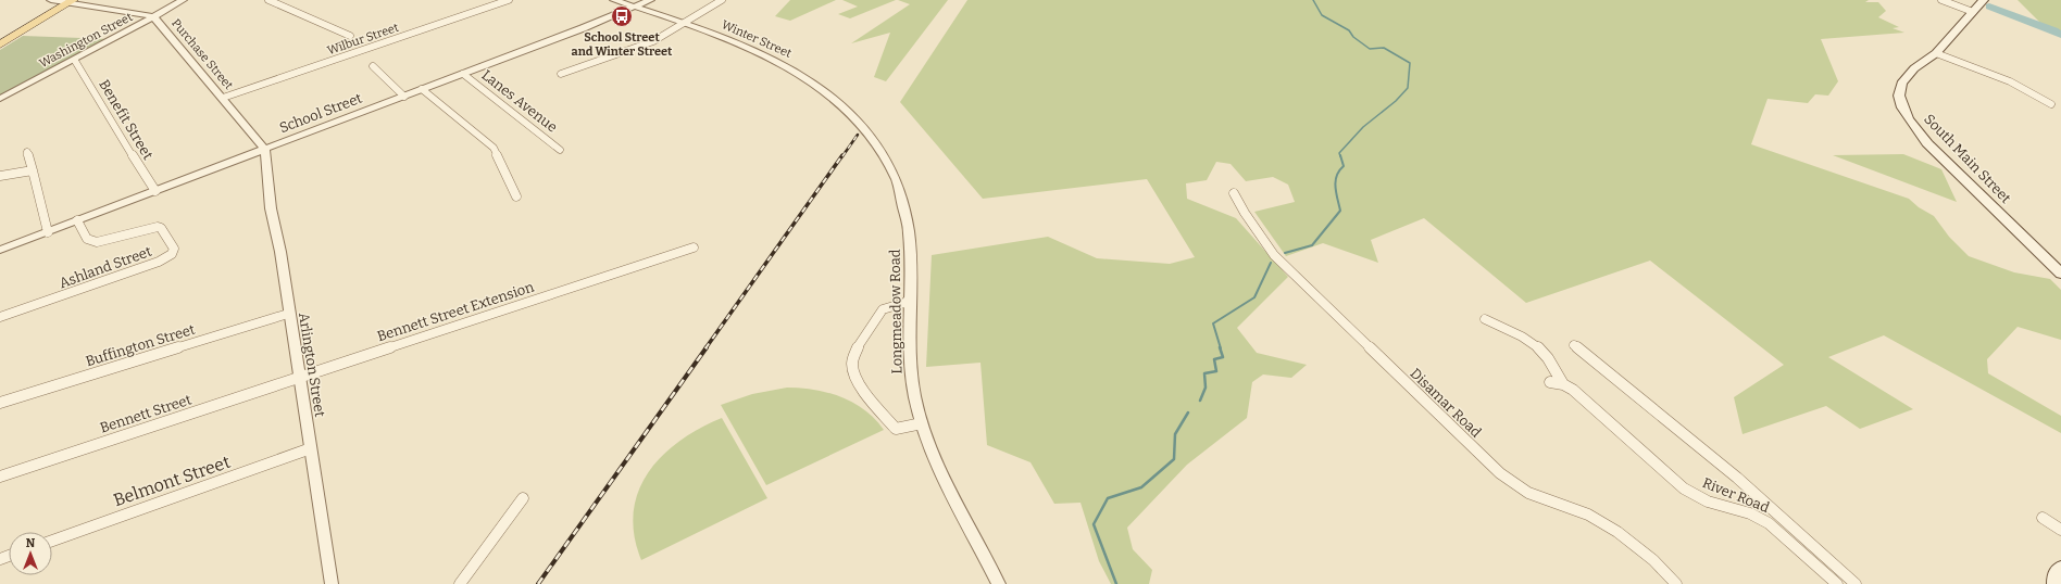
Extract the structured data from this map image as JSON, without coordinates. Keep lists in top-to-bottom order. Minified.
{"streets":{"main road":["South Main Street"],"street":["Wilbur Street","Winter Street","Washington Street","Purchase Street","Lanes Avenue","School Street","Benefit Street","Ashland Street","Bennett Street Extension","Longmeadow Road","Buffington Street","Arlington Street","Disamar Road","Bennett Street","Belmont Street","River Road"]},"crossings":[["Wilbur Street","Purchase Street"],["Winter Street","School Street"],["Winter Street","Longmeadow Road"],["Washington Street","Purchase Street"],["Washington Street","Benefit Street"],["Purchase Street","School Street"],["Purchase Street","Arlington Street"],["Lanes Avenue","School Street"],["School Street","Benefit Street"],["School Street","Ashland Street"],["School Street","Arlington Street"],["Bennett Street Extension","Arlington Street"],["Bennett Street Extension","Bennett Street"],["Buffington Street","Arlington Street"],["Arlington Street","Bennett Street"],["Arlington Street","Belmont Street"]],"places":{"bus stop":["School Street and Winter Street"]},"north":"top"}
